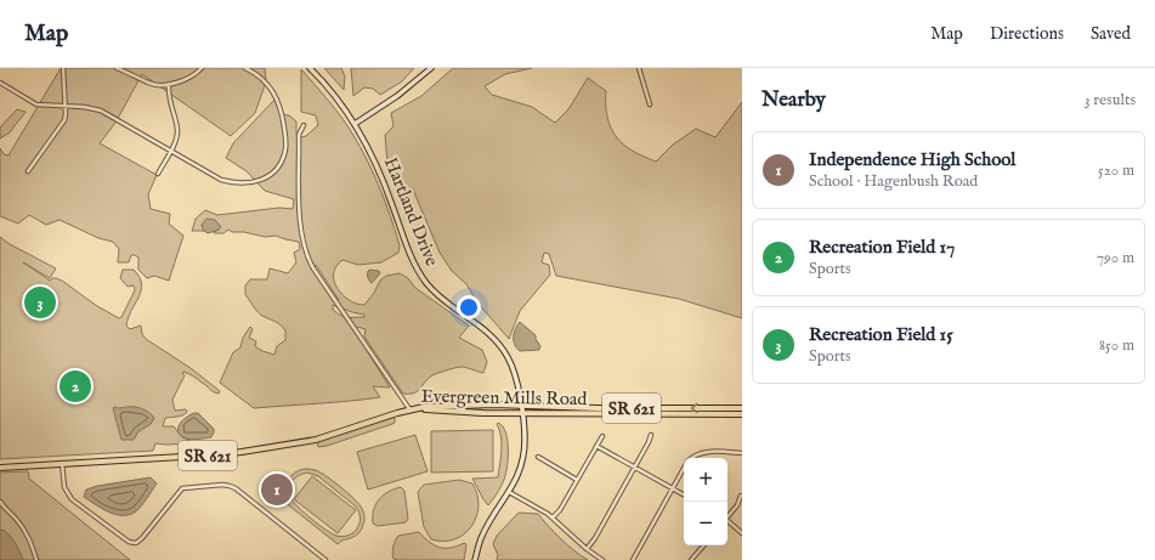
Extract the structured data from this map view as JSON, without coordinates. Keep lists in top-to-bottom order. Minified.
{"streets":{"main road":["Hartland Drive","Evergreen Mills Road","SR 621"]},"crossings":[["Hartland Drive","Evergreen Mills Road"]],"page":{"header":"Map","nav":["Map","Directions","Saved"],"heading":["Nearby","3 results"],"list":[{"mark":"1","name":"Independence High School","note":"School · Hagenbush Road","value":"520 m"},{"mark":"2","name":"Recreation Field 17","note":"Sports","value":"790 m"},{"mark":"3","name":"Recreation Field 15","note":"Sports","value":"850 m"}],"pins":["3","2","1"],"map_buttons":["+","−"]}}
